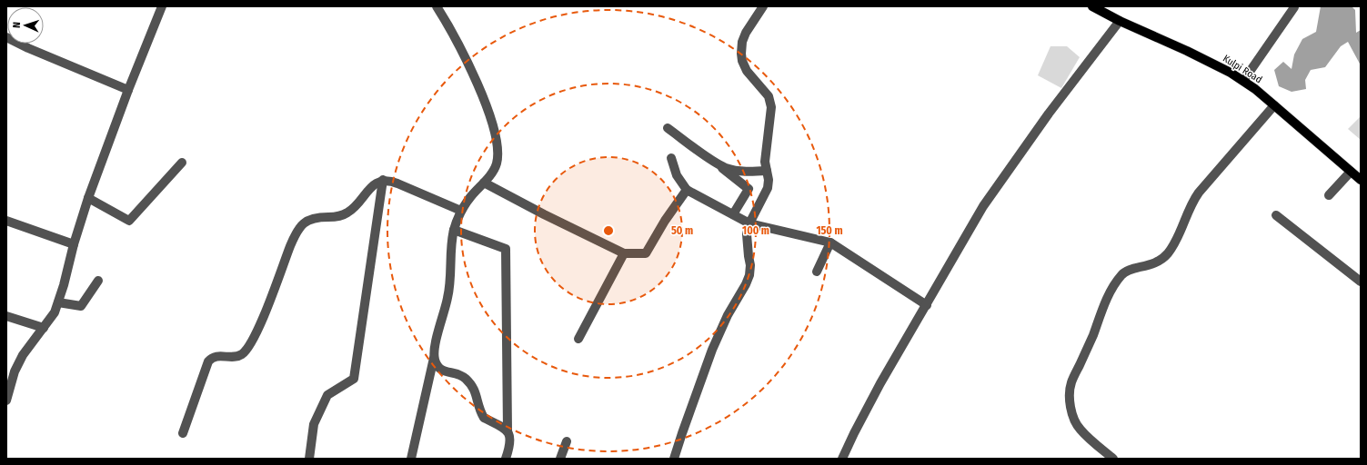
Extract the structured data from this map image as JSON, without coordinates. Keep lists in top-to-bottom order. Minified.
{"streets":{"main road":["Kulpi Road"]},"north":"left","rings":["50 m","100 m","150 m"]}
